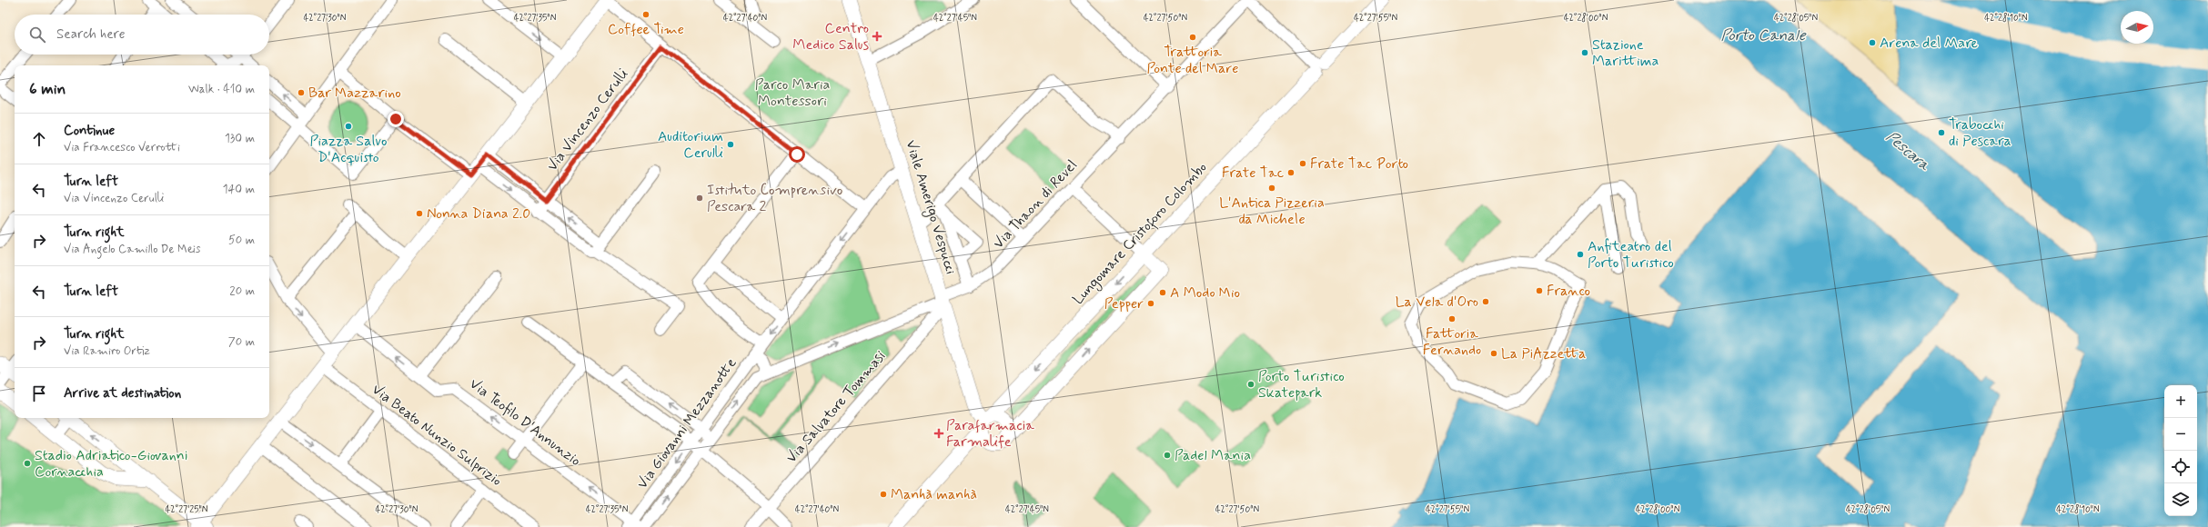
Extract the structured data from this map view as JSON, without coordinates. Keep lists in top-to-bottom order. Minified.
{"streets":{"street":["Via Vincenzo Cerulli","Via Thaon di Revel","Viale Amerigo Vespucci","Lungomare Cristoforo Colombo","Via Salvatore Tommasi","Via Teofilo D'Annunzio","Via Giovanni Mezzanotte","Via Beato Nunzio Sulprizio"]},"crossings":[["Via Thaon di Revel","Viale Amerigo Vespucci"],["Via Thaon di Revel","Via Salvatore Tommasi"],["Via Thaon di Revel","Via Giovanni Mezzanotte"],["Viale Amerigo Vespucci","Lungomare Cristoforo Colombo"],["Viale Amerigo Vespucci","Via Salvatore Tommasi"],["Viale Amerigo Vespucci","Via Giovanni Mezzanotte"],["Via Salvatore Tommasi","Via Giovanni Mezzanotte"],["Via Teofilo D'Annunzio","Via Giovanni Mezzanotte"]],"one_way":["Via Teofilo D'Annunzio"],"water":["Porto Canale","Pescara"],"parks":["Parco Maria Montessori"],"places":{"other":["Coffee Time","Trattoria Ponte del Mare","Arena del Mare","Stazione Marittima","Bar Mazzarino","Piazza Salvo D'Acquisto","Trabocchi di Pescara","Auditorium Cerulli","Frate Tac Porto","Frate Tac","L'Antica Pizzeria da Michele","Istituto Comprensivo Pescara 2","Nonna Diana 2.0","Anfiteatro del Porto Turistico","Franco","A Modo Mio","La Vela d'Oro","Pepper","Fattoria Fernando","La PiAzzetta","Porto Turistico Skatepark","Padel Mania","Stadio Adriatico-Giovanni Cornacchia","Manhà manhà"],"health":["Centro Medico Salus","Parafarmacia Farmalife"]},"north":"right","page":{"search":"Search here","heading":["6 min","Walk · 410 m"],"list":[["Continue","Via Francesco Verrotti","130 m"],["Turn left","Via Vincenzo Cerulli","140 m"],["Turn right","Via Angelo Camillo De Meis","50 m"],["Turn left","20 m"],["Turn right","Via Ramiro Ortiz","70 m"],"Arrive at destination"],"map_buttons":["+","−"]},"coordinates":["42°27'30\"N","42°27'35\"N","42°27'40\"N","42°27'45\"N","42°27'50\"N","42°27'55\"N","42°28'00\"N","42°28'05\"N","42°28'10\"N","42°27'25\"N"]}
